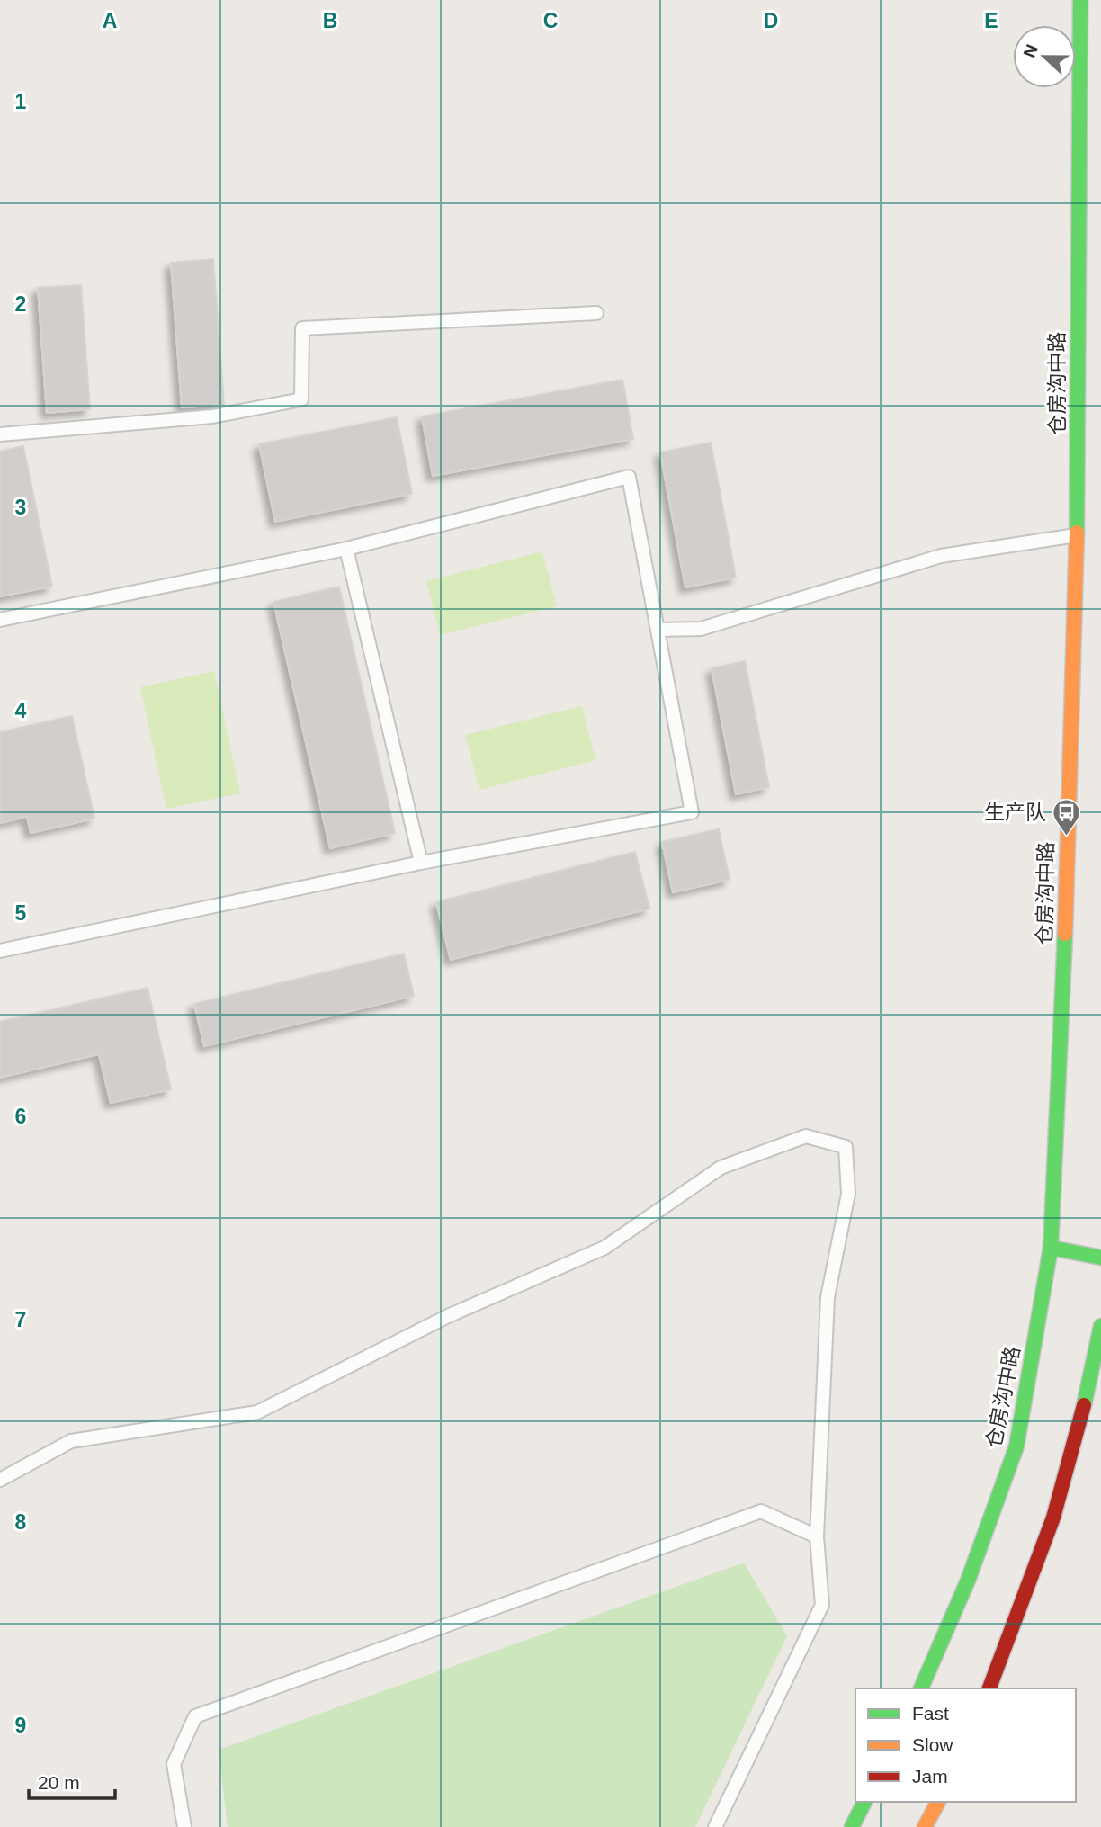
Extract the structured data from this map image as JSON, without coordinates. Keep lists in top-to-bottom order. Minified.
{"streets":{"main road":["仓房沟中路"]},"places":{"bus stop":["生产队"]},"legend":["Fast","Slow","Jam"],"scale_bar":"20 m","north":"left","grid":{"columns":["A","B","C","D","E"],"rows":["1","2","3","4","5","6","7","8","9"]}}
